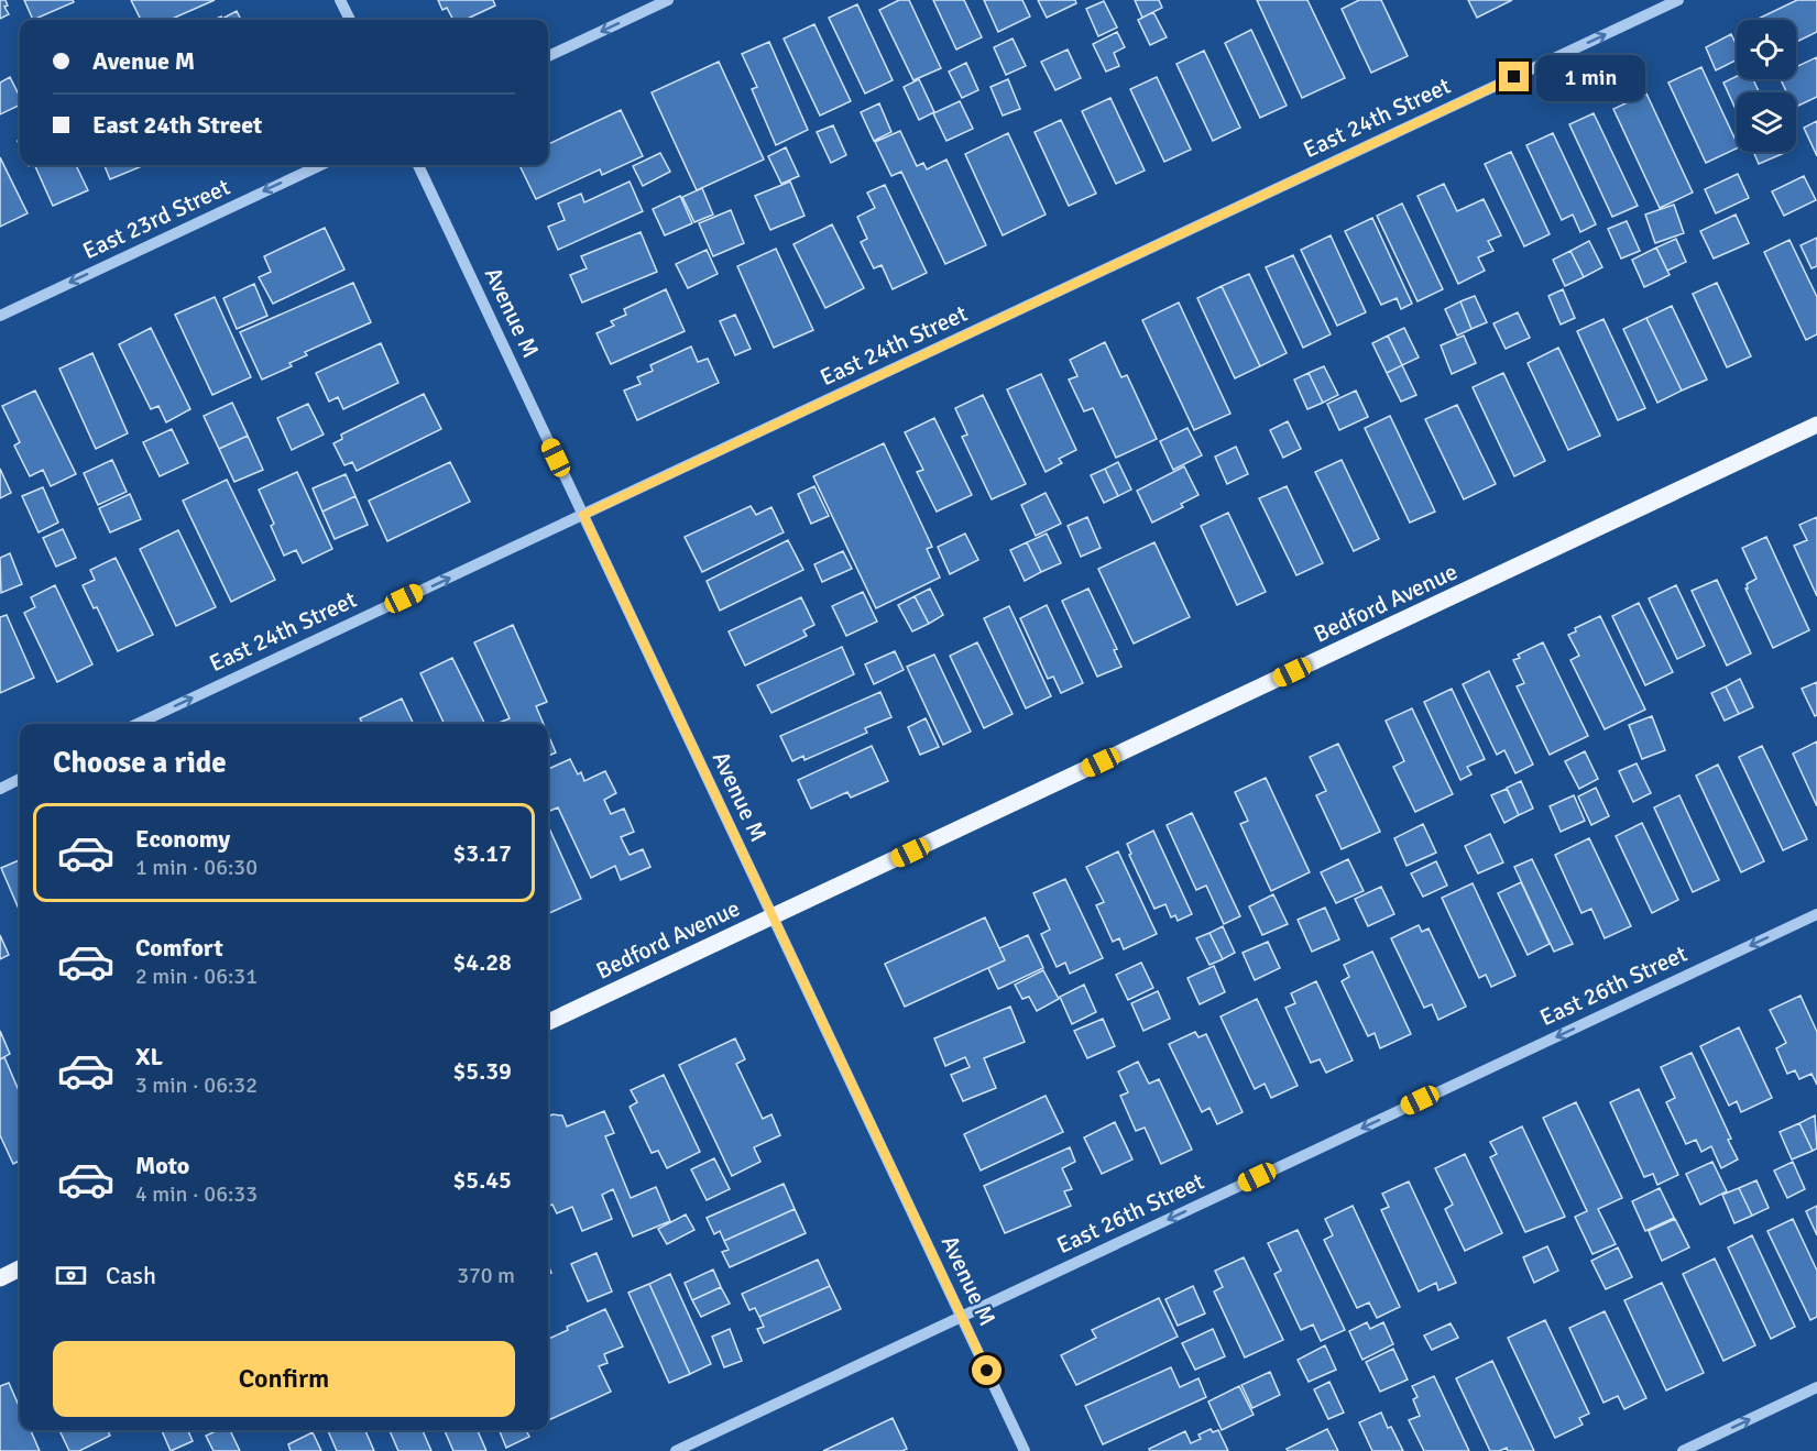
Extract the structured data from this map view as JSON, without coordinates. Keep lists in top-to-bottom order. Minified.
{"streets":{"main road":["Bedford Avenue"],"street":["East 24th Street","East 23rd Street","Avenue M","East 26th Street"]},"crossings":[["East 24th Street","Avenue M"],["Avenue M","Bedford Avenue"],["Avenue M","East 26th Street"]],"one_way":["East 24th Street","East 23rd Street","East 26th Street"],"page":{"banner":["Avenue M","East 24th Street"],"bubble":"1 min","heading":"Choose a ride","list":[{"name":"Economy","note":"1 min · 06:30","value":"$3.17"},{"name":"Comfort","note":"2 min · 06:31","value":"$4.28"},{"name":"XL","note":"3 min · 06:32","value":"$5.39"},{"name":"Moto","note":"4 min · 06:33","value":"$5.45"}],"pay":["Cash","370 m"],"buttons":"Confirm"}}
